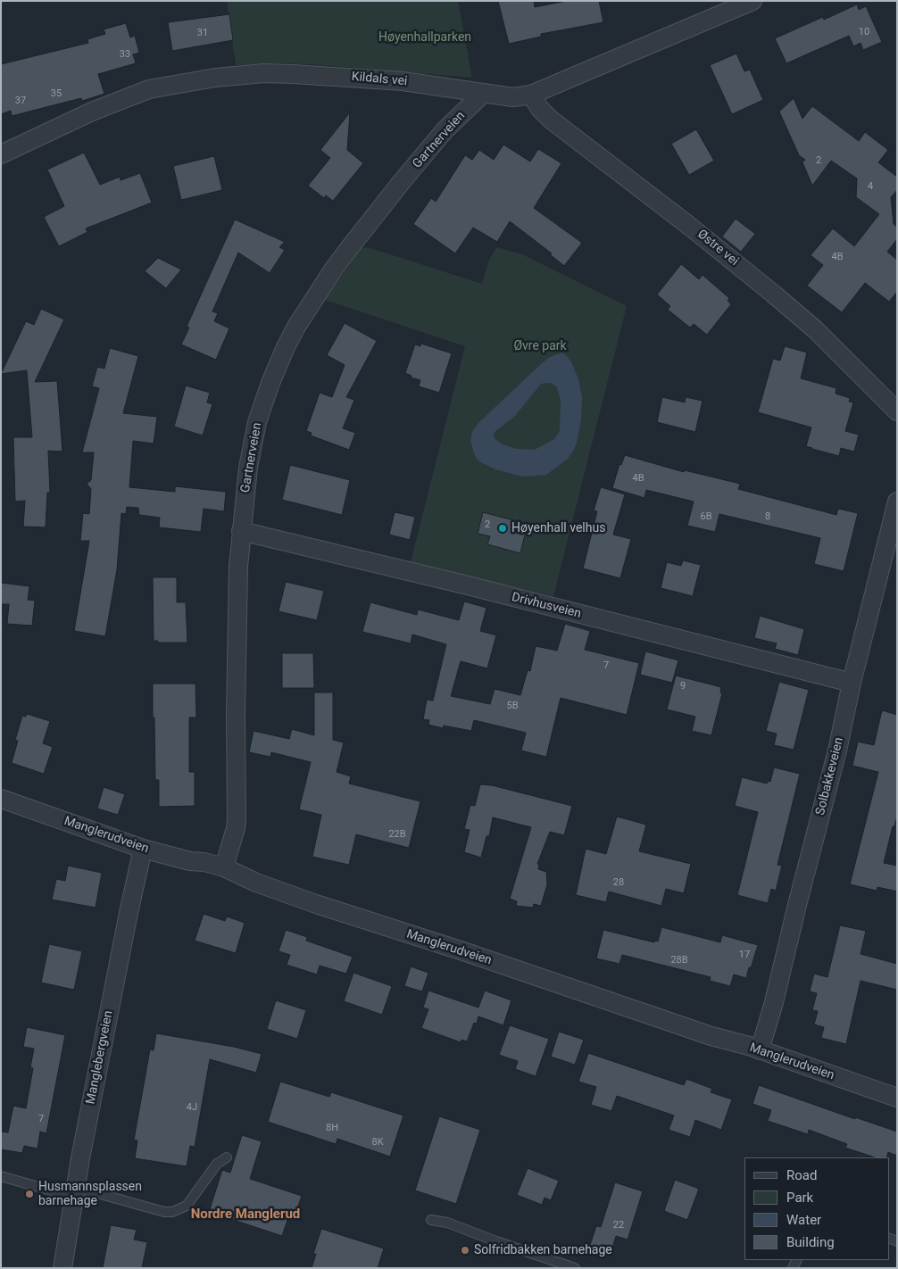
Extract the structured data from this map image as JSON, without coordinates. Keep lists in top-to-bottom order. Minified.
{"streets":{"street":["Kildals vei","Gartnerveien","Østre vei","Drivhusveien","Solbakkeveien","Manglerudveien","Manglebergveien"]},"crossings":[["Kildals vei","Gartnerveien"],["Kildals vei","Østre vei"],["Gartnerveien","Drivhusveien"],["Gartnerveien","Manglerudveien"],["Drivhusveien","Solbakkeveien"],["Solbakkeveien","Manglerudveien"],["Manglerudveien","Manglebergveien"]],"districts":["Nordre Manglerud"],"parks":["Høyenhallparken","Øvre park"],"places":["Høyenhall velhus","Husmannsplassen barnehage","Solfridbakken barnehage"],"house_numbers":["10","31","33","35","37","2","4","4B","4B","6B","8","2","7","9","5B","22B","28","17","28B","4J","7","8H","8K","22"],"legend":["Road","Park","Water","Building"]}
